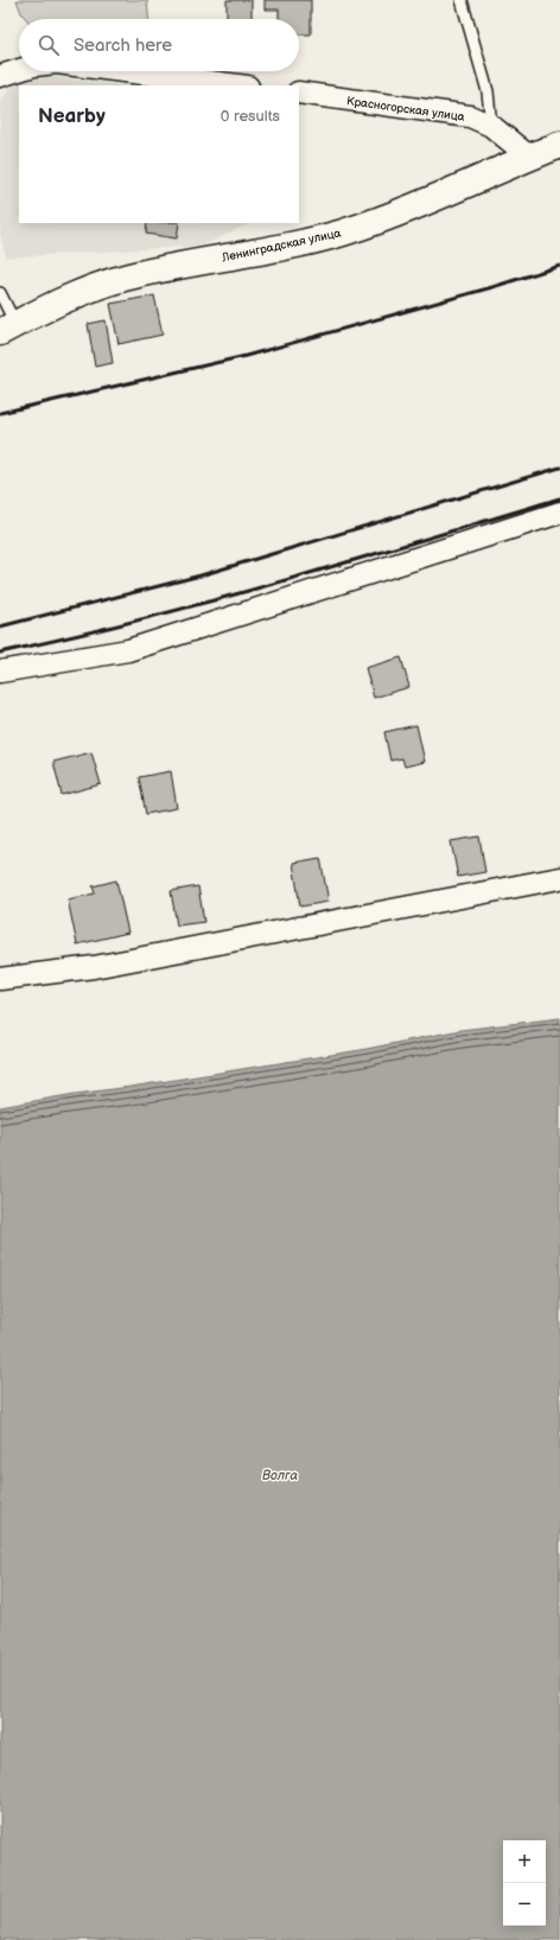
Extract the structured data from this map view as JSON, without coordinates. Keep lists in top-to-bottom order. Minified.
{"streets":{"main road":["Ленинградская улица"],"street":["Красногорская улица"]},"crossings":[["Красногорская улица","Ленинградская улица"]],"water":["Волга"],"page":{"search":"Search here","heading":["Nearby","0 results"],"map_buttons":["+","−"]}}
